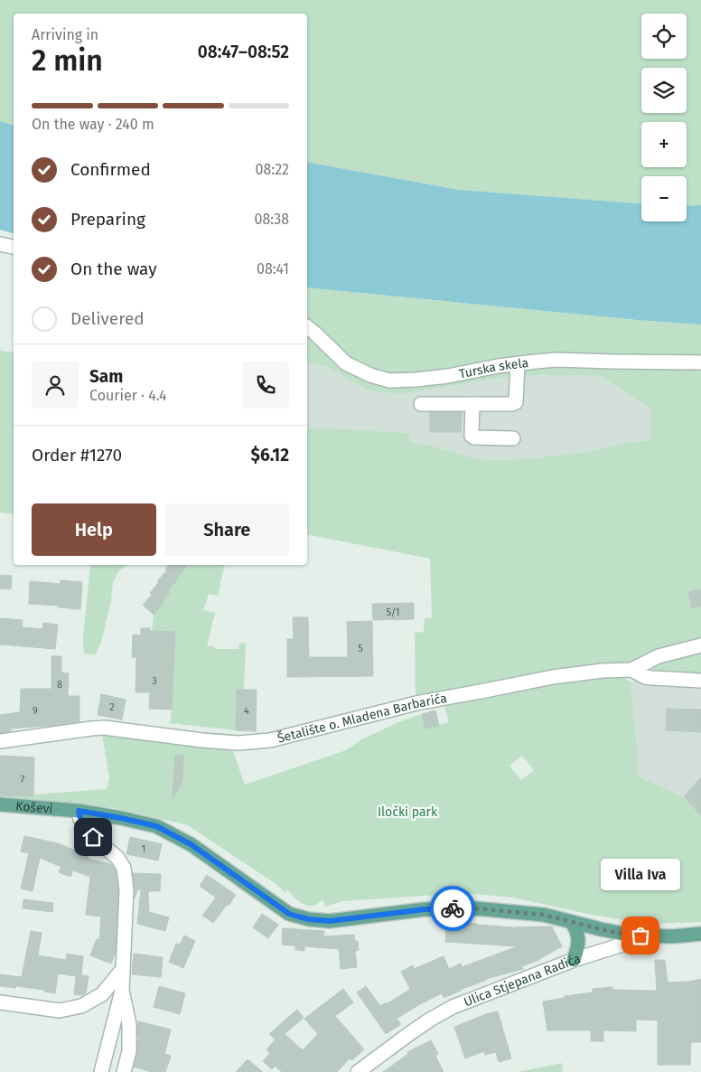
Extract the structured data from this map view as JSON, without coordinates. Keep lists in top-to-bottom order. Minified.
{"streets":{"main road":["Koševi"],"street":["Turska skela","Šetalište o. Mladena Barbarića","Ulica Stjepana Radića"]},"crossings":[["Koševi","Ulica Stjepana Radića"]],"parks":["Iločki park"],"places":["Villa Iva"],"house_numbers":["5/1","5","3","8","2","9","4","7","1"],"page":{"map_buttons":["+","−"],"heading":["2 min","Arriving in","08:47–08:52"],"panel":["Sam","Courier · 4.4","Order #1270","$6.12"],"bar":"On the way · 240 m","list":[["Confirmed","08:22"],["Preparing","08:38"],["On the way","08:41"],"Delivered"],"buttons":["Help","Share"],"bubble":"Villa Iva"}}
